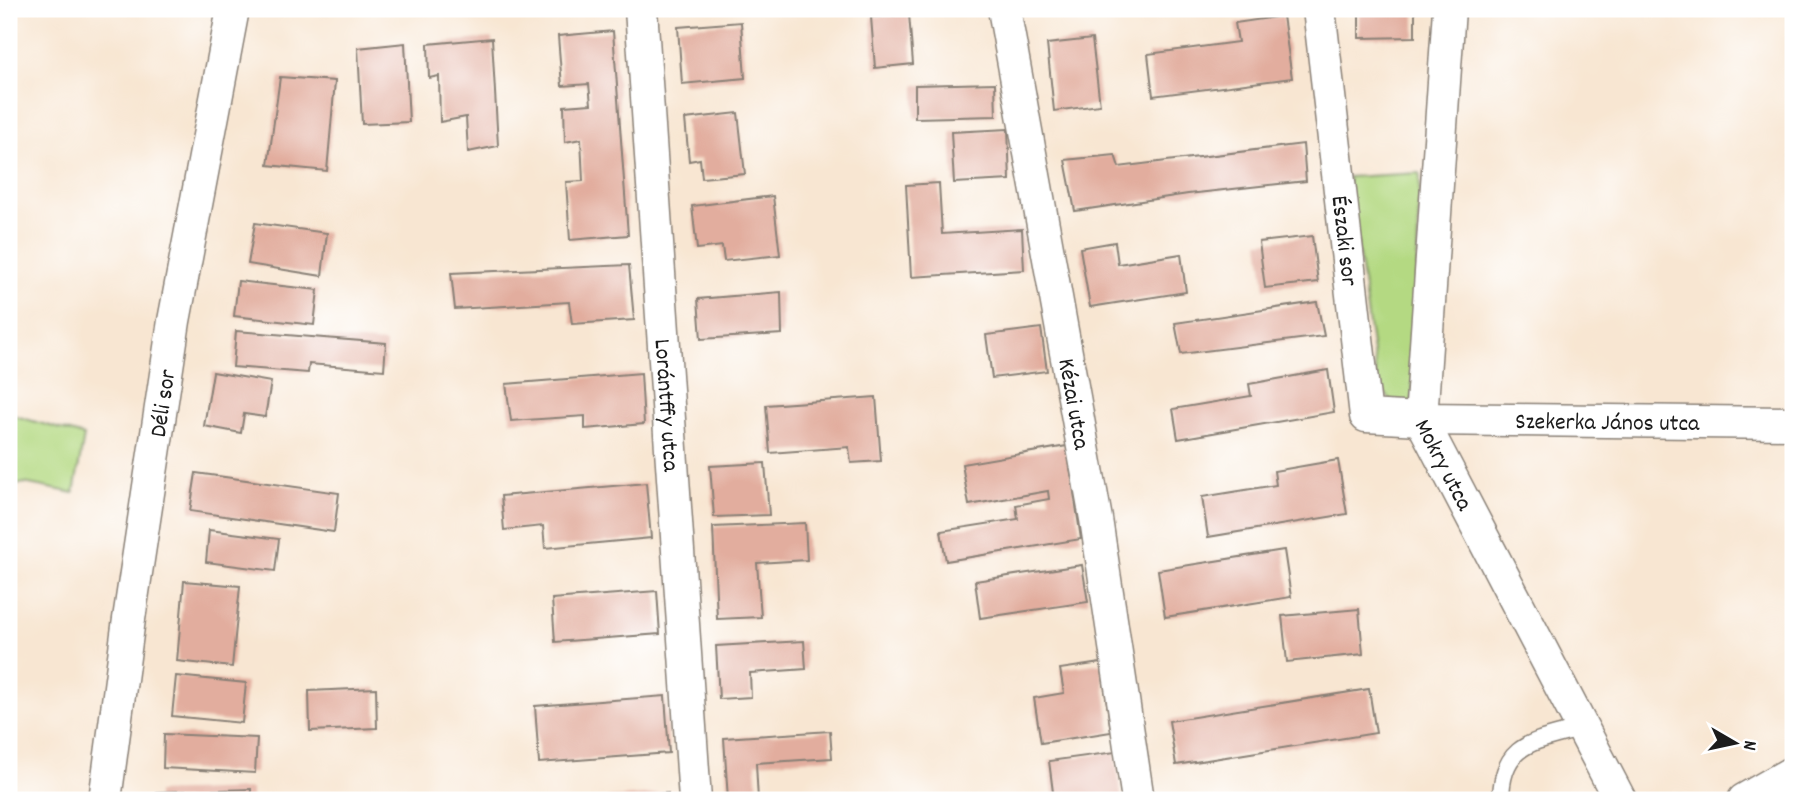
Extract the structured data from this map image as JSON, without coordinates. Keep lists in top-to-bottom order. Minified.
{"streets":{"street":["Északi sor","Déli sor","Lorántffy utca","Kézai utca","Szekerka János utca","Mokry utca"]},"crossings":[["Északi sor","Szekerka János utca"],["Északi sor","Mokry utca"],["Szekerka János utca","Mokry utca"]],"north":"right"}
